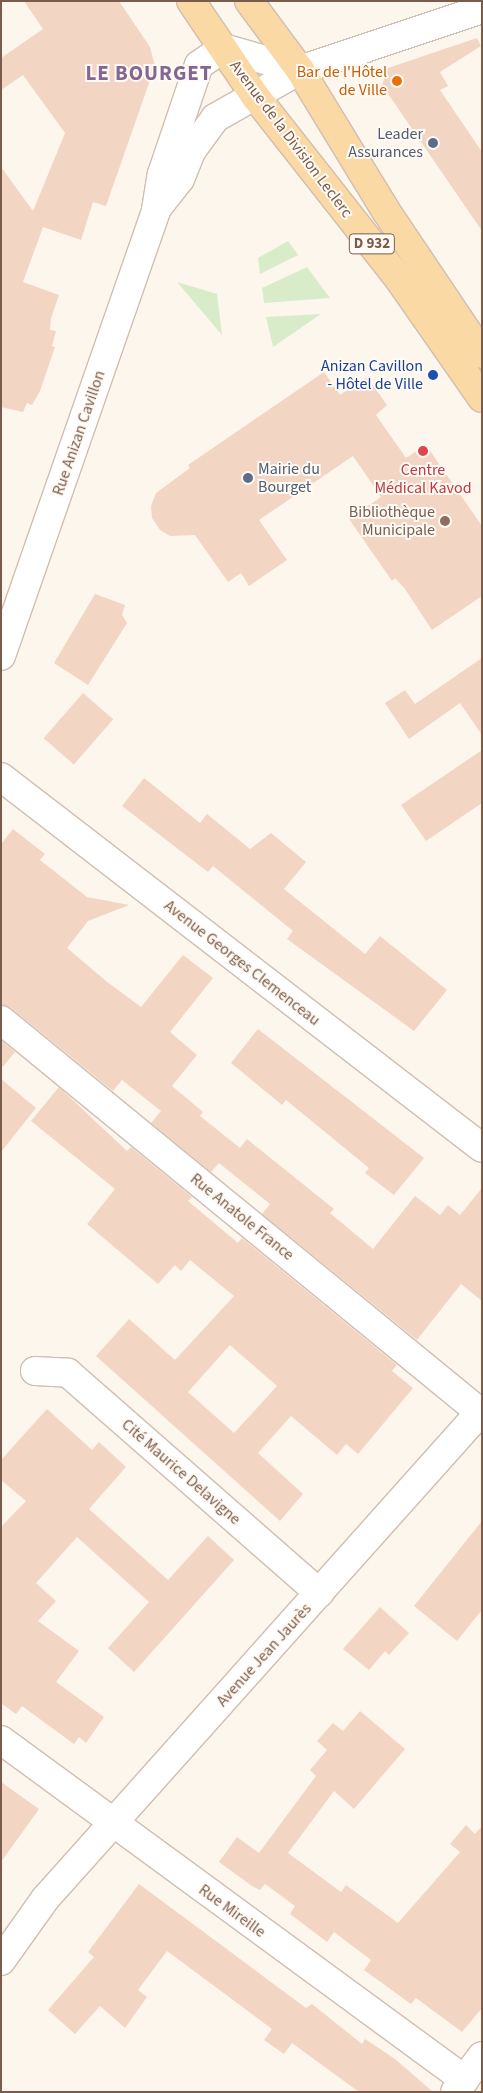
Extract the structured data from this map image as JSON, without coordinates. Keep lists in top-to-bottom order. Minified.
{"streets":{"main road":["Avenue de la Division Leclerc","D 932"],"street":["Rue Anizan Cavillon","Avenue Georges Clemenceau","Rue Anatole France","Cité Maurice Delavigne","Avenue Jean Jaurès","Rue Mireille"]},"crossings":[["Avenue de la Division Leclerc","Rue Anizan Cavillon"],["D 932","Rue Anizan Cavillon"],["Rue Anatole France","Avenue Jean Jaurès"],["Cité Maurice Delavigne","Avenue Jean Jaurès"],["Avenue Jean Jaurès","Rue Mireille"]],"districts":["LE BOURGET"],"places":["Bar de l'Hôtel de Ville","Leader Assurances","Anizan Cavillon - Hôtel de Ville","Centre Médical Kavod","Mairie du Bourget","Bibliothèque Municipale"]}
